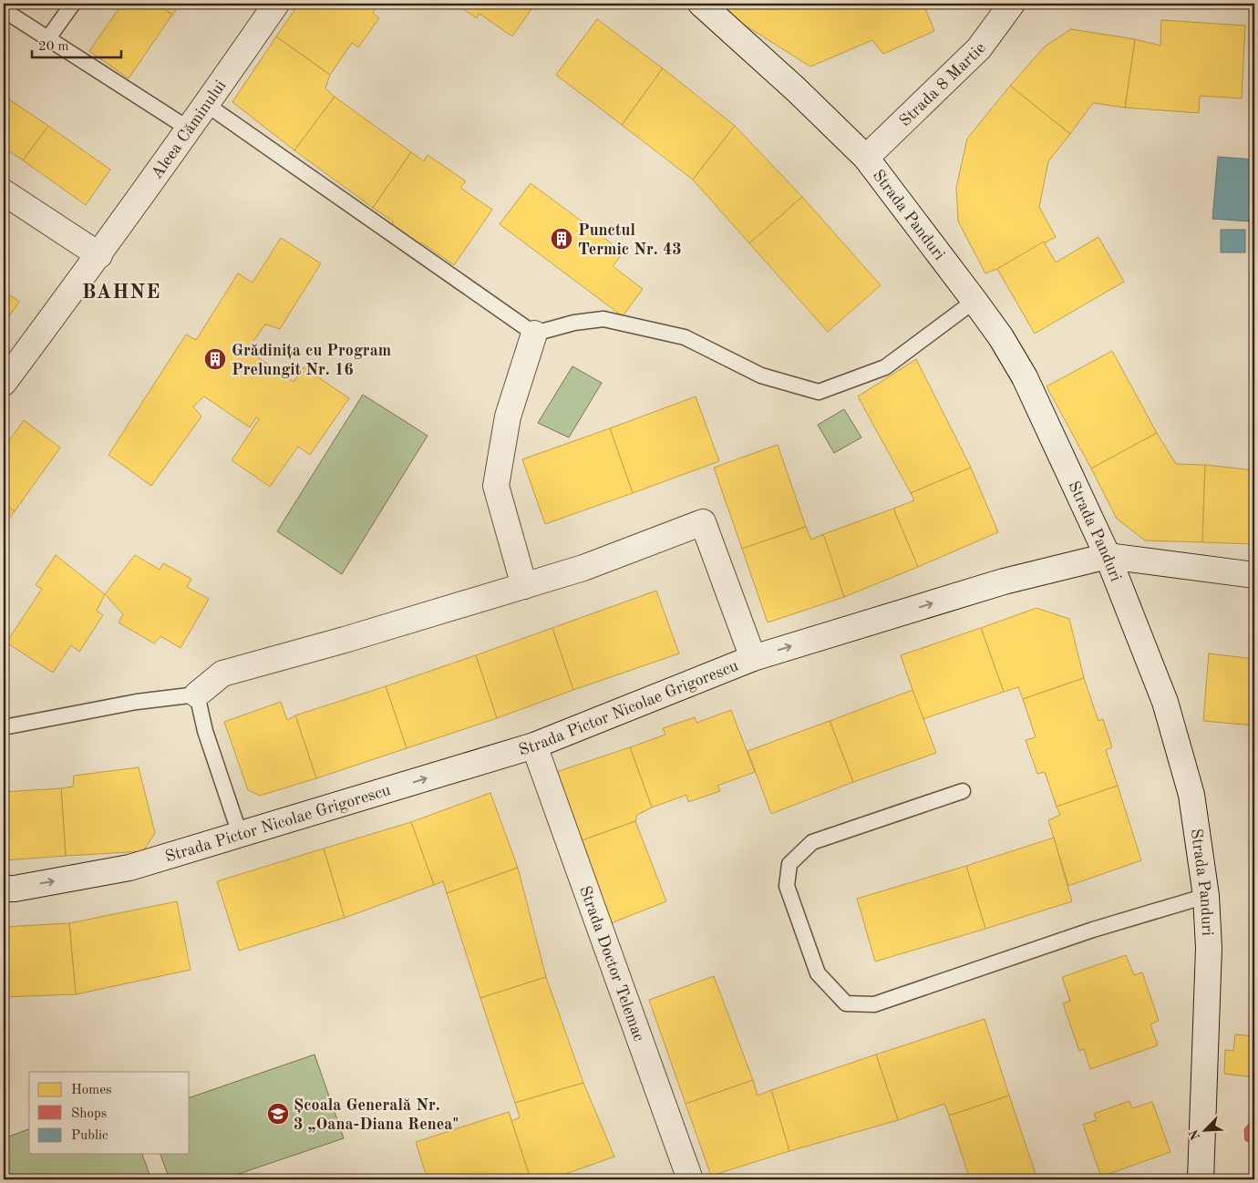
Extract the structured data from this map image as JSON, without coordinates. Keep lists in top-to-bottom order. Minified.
{"streets":{"street":["Strada 8 Martie","Aleea Căminului","Strada Panduri","Strada Pictor Nicolae Grigorescu","Strada Doctor Telemac"]},"crossings":[["Strada 8 Martie","Strada Panduri"],["Strada Panduri","Strada Pictor Nicolae Grigorescu"],["Strada Pictor Nicolae Grigorescu","Strada Doctor Telemac"]],"districts":["BAHNE"],"places":{"building":["Punctul Termic Nr. 43","Grădinița cu Program Prelungit Nr. 16"],"school or university":["Școala Generală Nr. 3 „Oana-Diana Renea\""]},"legend":["Homes","Shops","Public"],"scale_bar":"20 m","north":"bottom left"}
